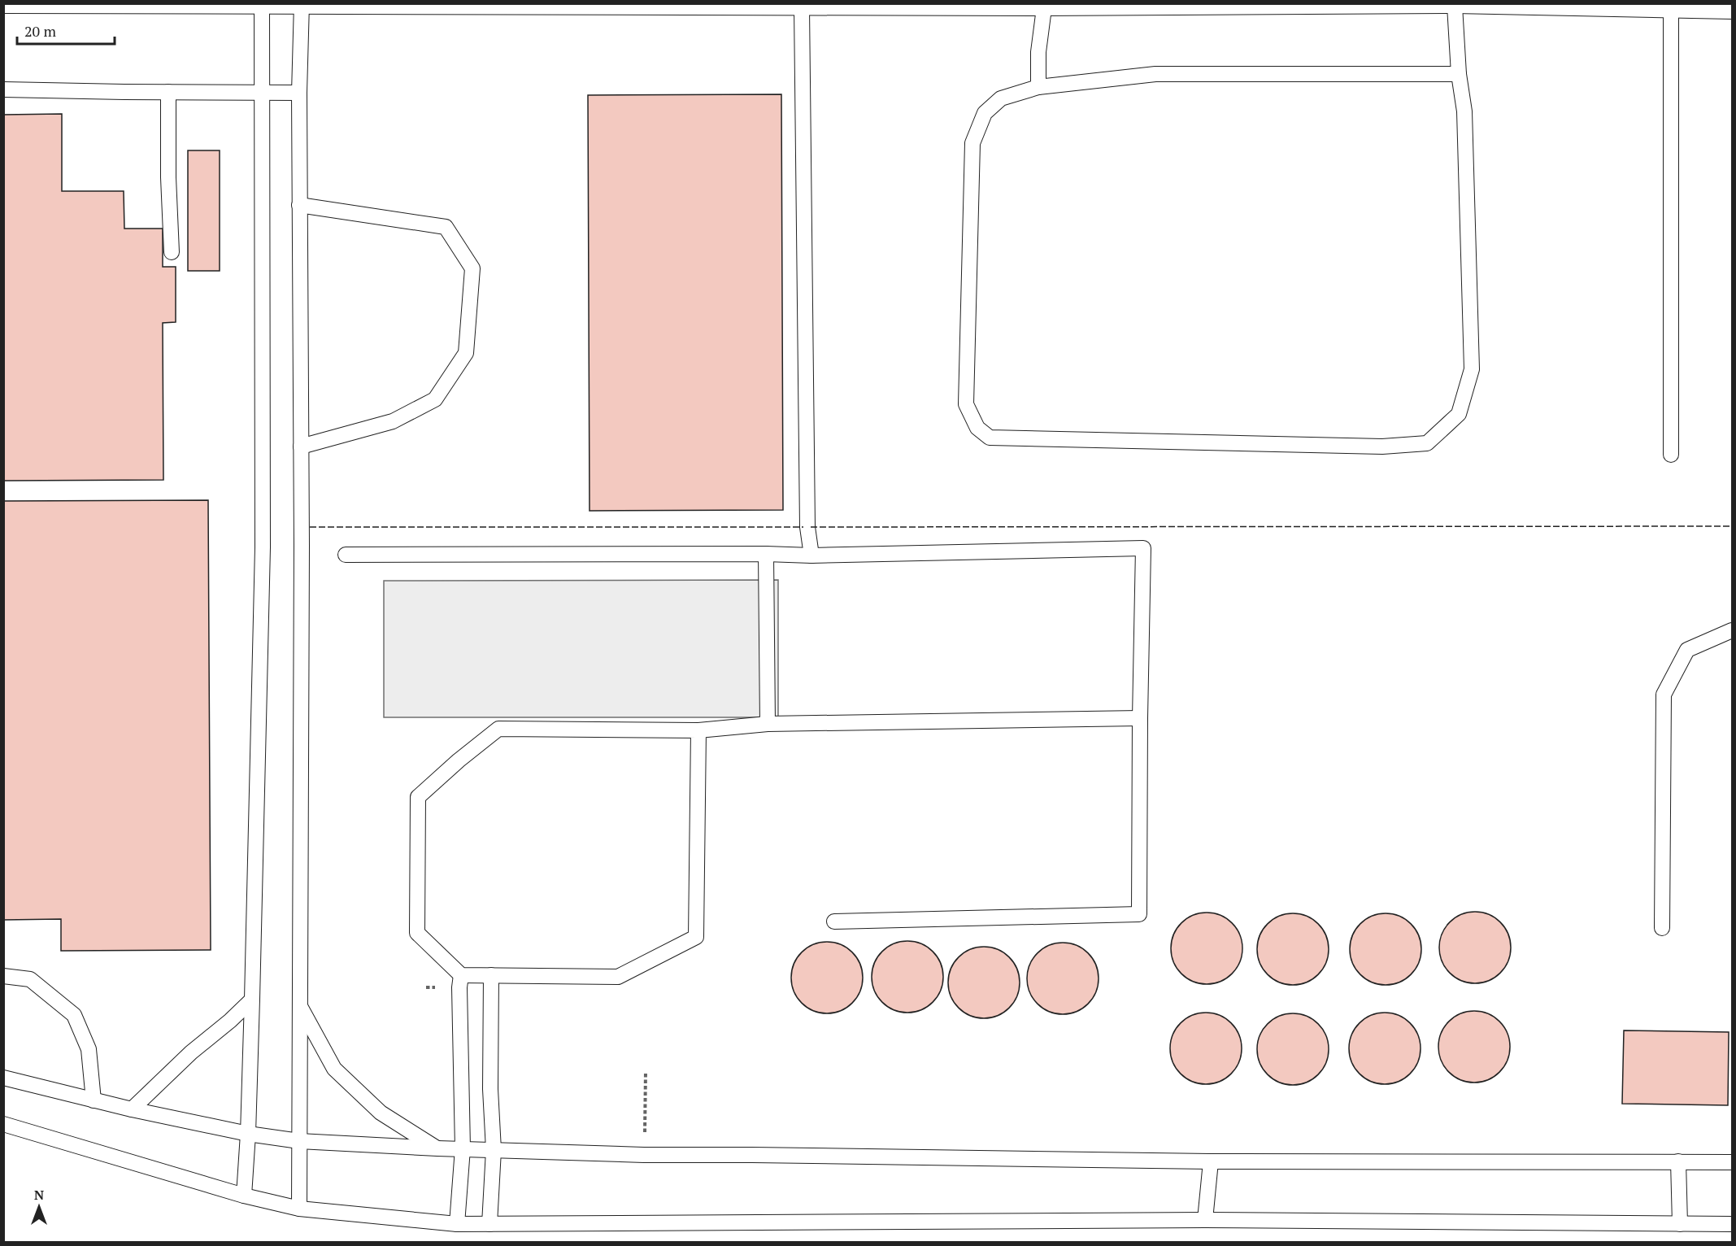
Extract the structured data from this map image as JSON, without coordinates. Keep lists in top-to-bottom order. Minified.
{"scale_bar":"20 m","north":"top"}
